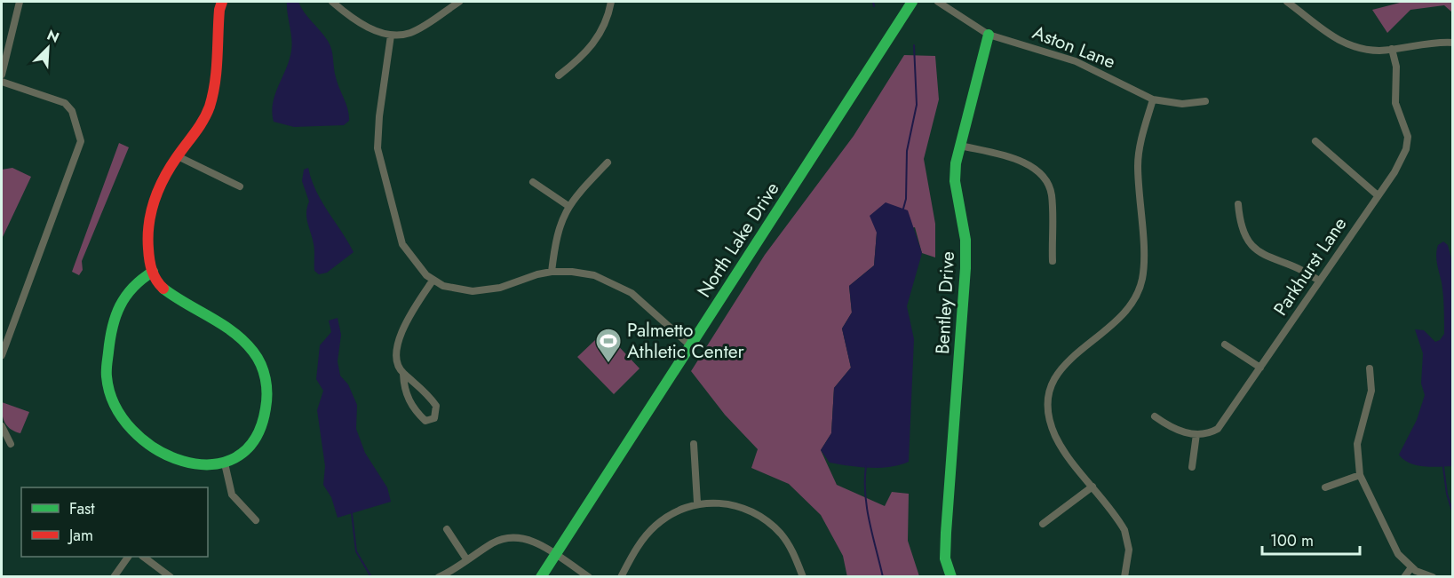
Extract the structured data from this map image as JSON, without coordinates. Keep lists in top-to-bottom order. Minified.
{"streets":{"street":["Aston Lane","North Lake Drive","Parkhurst Lane","Bentley Drive"]},"crossings":[["Aston Lane","Bentley Drive"]],"places":{"sports":["Palmetto Athletic Center"]},"legend":["Fast","Jam"],"scale_bar":"100 m","north":"top right"}
